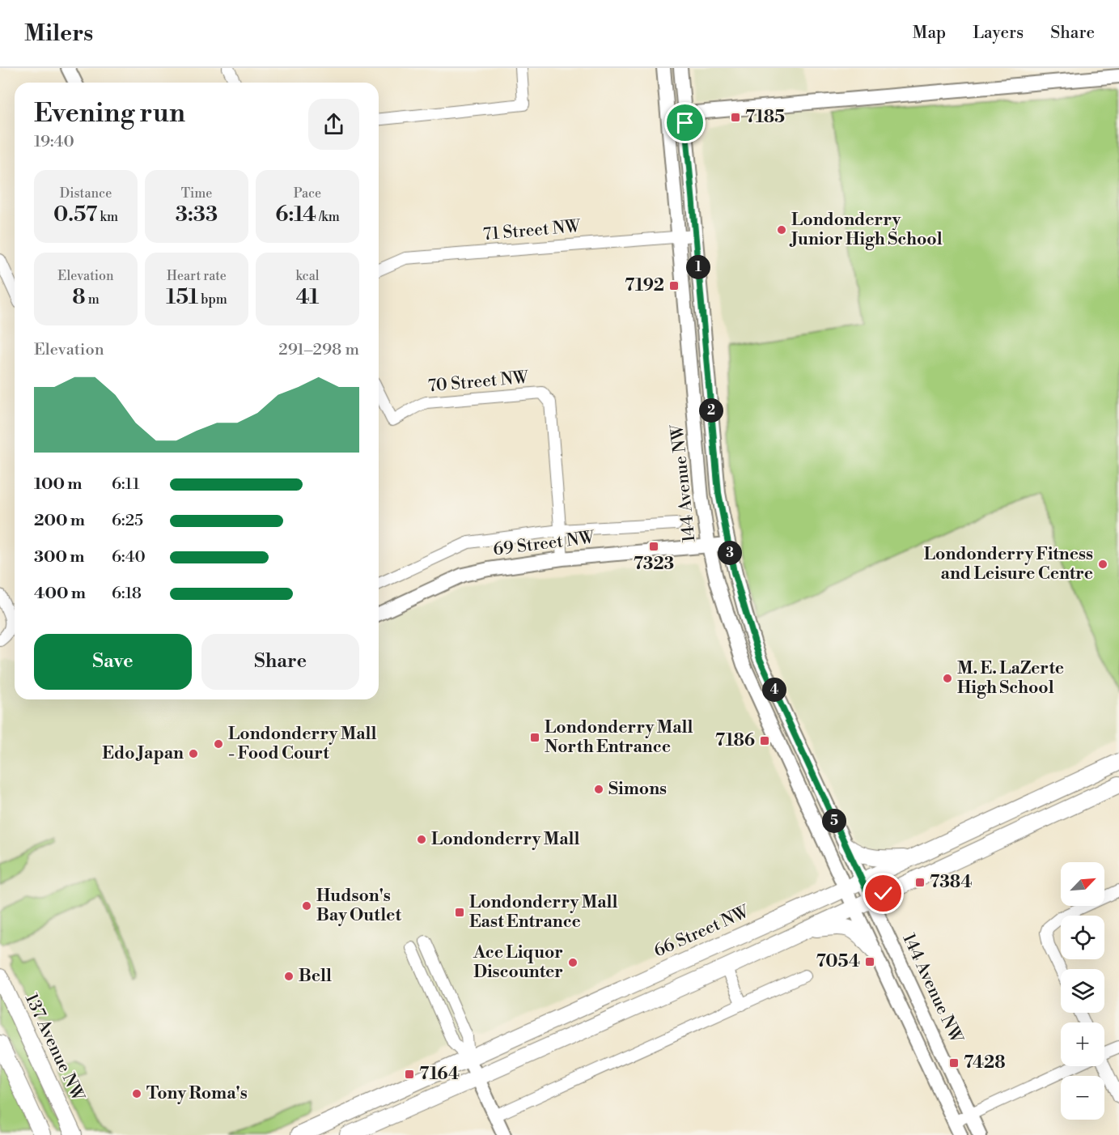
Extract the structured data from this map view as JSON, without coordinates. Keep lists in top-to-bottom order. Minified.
{"streets":{"main road":["66 Street NW","137 Avenue NW"],"street":["71 Street NW","70 Street NW","144 Avenue NW","69 Street NW"]},"crossings":[["71 Street NW","144 Avenue NW"],["70 Street NW","69 Street NW"],["144 Avenue NW","69 Street NW"],["144 Avenue NW","66 Street NW"]],"places":{"transit":["7185","7192","7323","Londonderry Mall North Entrance","7186","7384","Londonderry Mall East Entrance","7054","7428","7164"],"other":["Londonderry Junior High School","Londonderry Fitness and Leisure Centre","M. E. LaZerte High School","Londonderry Mall - Food Court","Edo Japan","Simons","Londonderry Mall","Hudson's Bay Outlet","Ace Liquor Discounter","Bell","Tony Roma's"]},"north":"top right","page":{"header":"Milers","nav":["Map","Layers","Share"],"heading":["Evening run","19:40"],"stats":[["Distance","0.57 km"],["Time","3:33"],["Pace","6:14 /km"],["Elevation","8 m"],["Heart rate","151 bpm"],["kcal","41"]],"pins":["1","2","3","4","5"],"chart":["Elevation","291–298 m"],"list":[{"name":"100 m","note":"6:11"},{"name":"200 m","note":"6:25"},{"name":"300 m","note":"6:40"},{"name":"400 m","note":"6:18"}],"buttons":["Save","Share"],"map_buttons":["+","−"]}}
